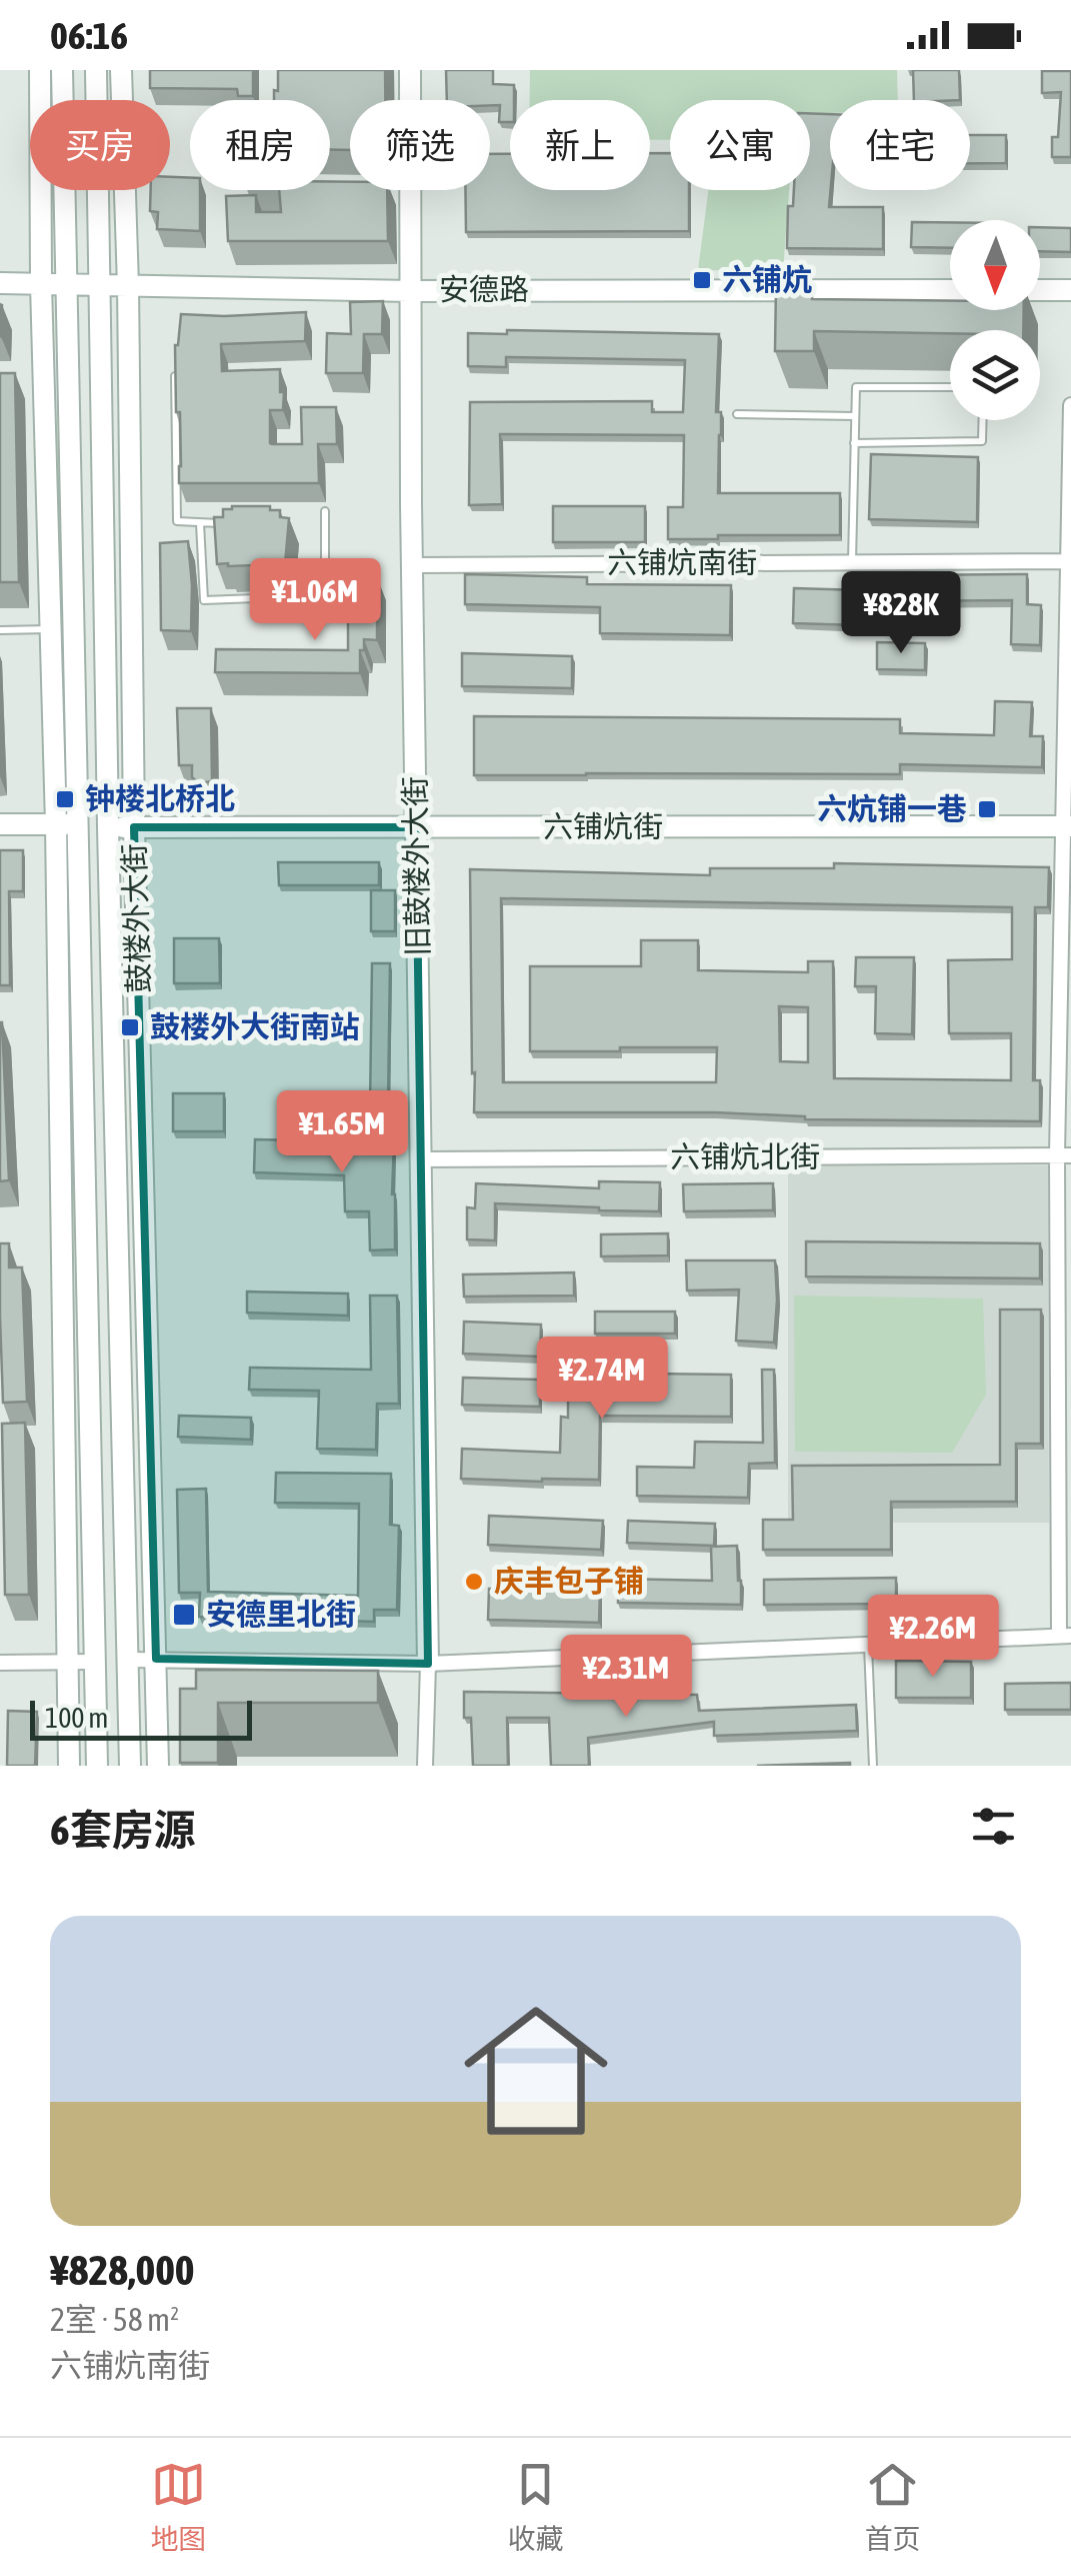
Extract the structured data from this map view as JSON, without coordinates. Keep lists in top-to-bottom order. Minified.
{"streets":{"street":["安德路","六铺炕南街","六铺炕街","旧鼓楼外大街","鼓楼外大街","六铺炕北街"]},"crossings":[["安德路","旧鼓楼外大街"],["安德路","鼓楼外大街"],["六铺炕南街","旧鼓楼外大街"],["六铺炕街","旧鼓楼外大街"],["六铺炕街","鼓楼外大街"],["旧鼓楼外大街","六铺炕北街"]],"places":{"transit":["六铺炕","钟楼北桥北","六炕铺一巷","鼓楼外大街南站","安德里北街"],"other":["庆丰包子铺"]},"scale_bar":"100 m","north":"bottom","page":{"status":"06:16","chip":["买房","租房","筛选","新上","公寓","住宅"],"price":["¥1.06M","¥828K","¥1.65M","¥2.74M","¥2.26M","¥2.31M"],"scale":"100 m","heading":"6套房源","list":[{"name":"¥828,000","note":"2室 · 58 m² · 六铺炕南街"}],"tabs":["地图","收藏","首页"]}}
